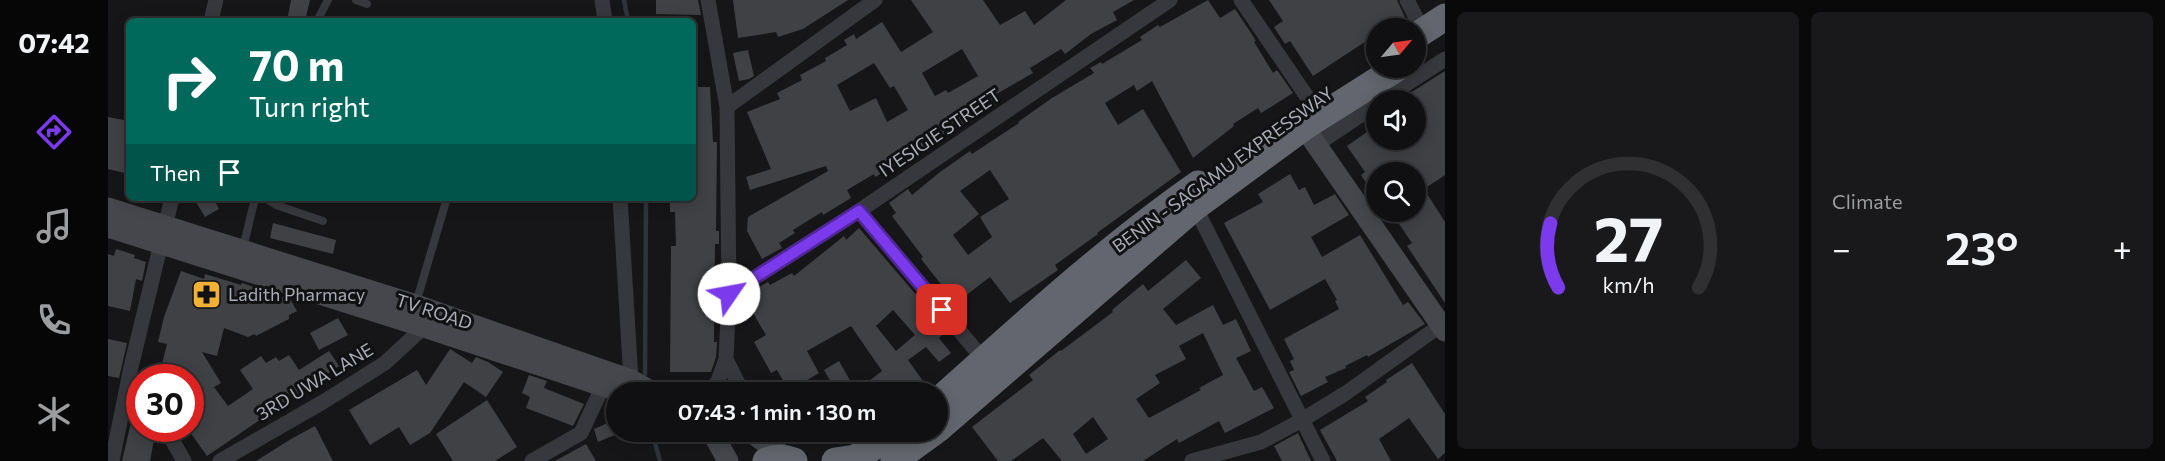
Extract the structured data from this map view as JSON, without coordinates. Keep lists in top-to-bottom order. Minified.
{"streets":{"highway":["BENIN - SAGAMU EXPRESSWAY"],"street":["IYESIGIE STREET","TV ROAD","3RD UWA LANE"]},"crossings":[["TV ROAD","3RD UWA LANE"]],"places":{"pharmacy":["Ladith Pharmacy"]},"north":"top right","page":{"tabs":"07:42","tile":"Climate","turn":["70 m","Turn right"],"then":"Then","heat":["−","23°","+"],"limit":"30","trip":"07:43 · 1 min · 130 m","gauge":["27","km/h"]}}
